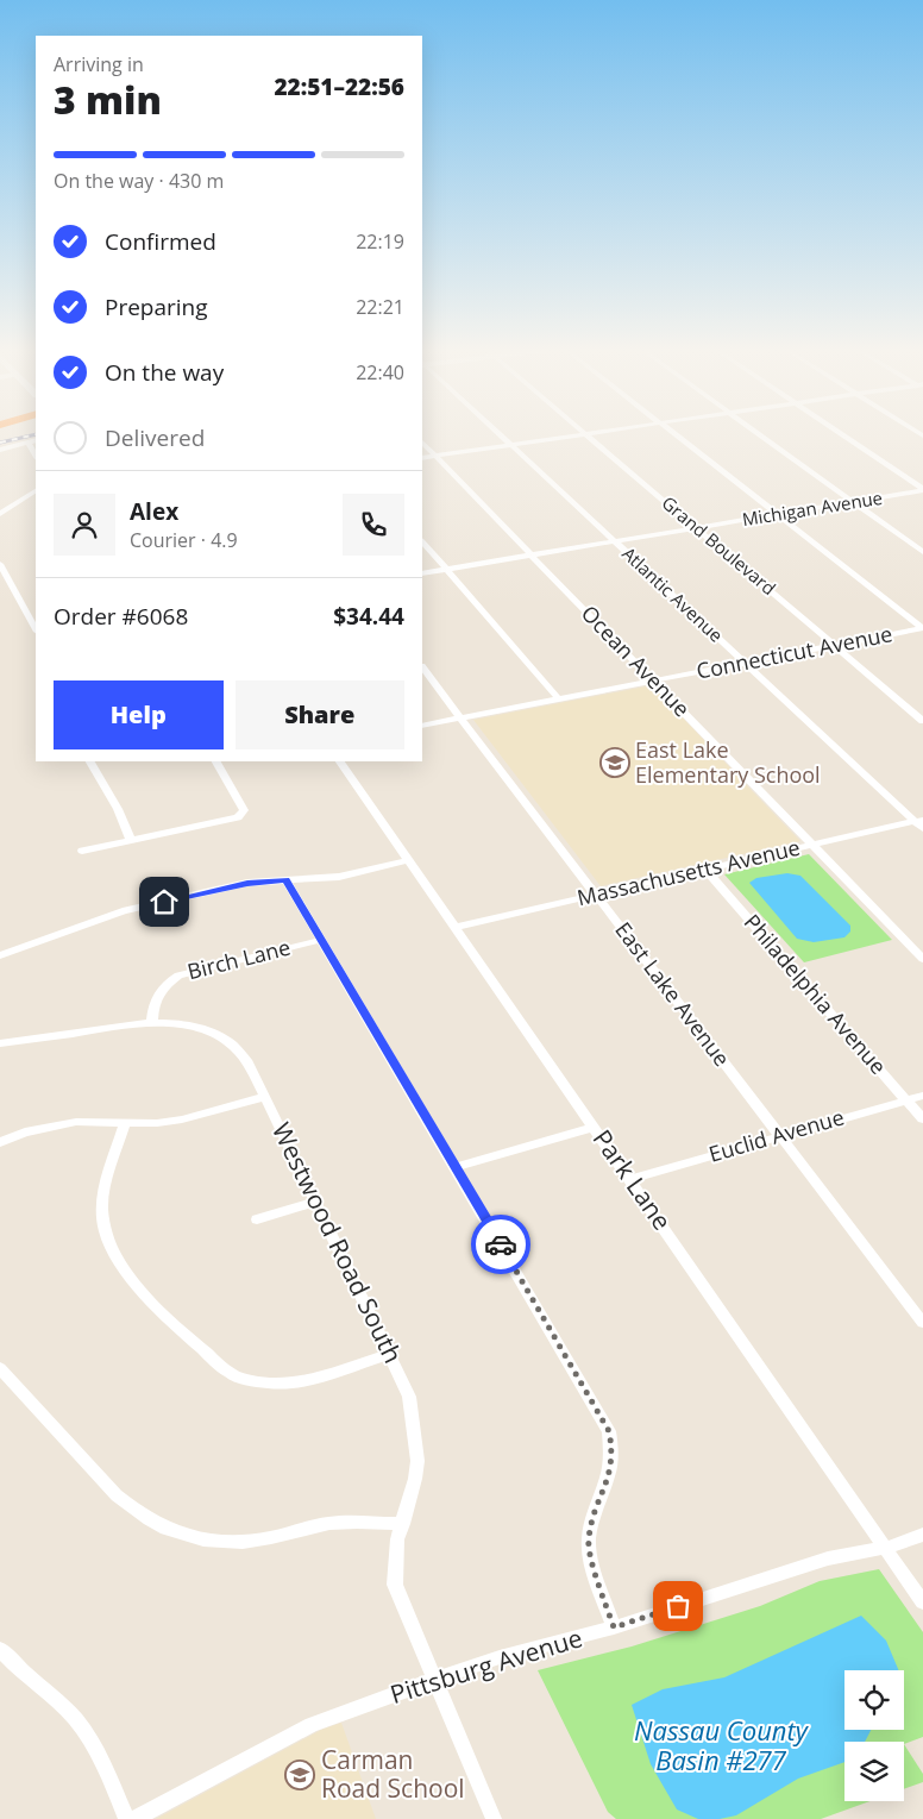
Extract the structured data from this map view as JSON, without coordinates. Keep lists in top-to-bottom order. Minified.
{"streets":{"street":["Michigan Avenue","Grand Boulevard","Atlantic Avenue","Connecticut Avenue","Ocean Avenue","Massachusetts Avenue","Birch Lane","East Lake Avenue","Philadelphia Avenue","Euclid Avenue","Park Lane","Westwood Road South","Pittsburg Avenue"]},"crossings":[["Michigan Avenue","Grand Boulevard"],["Michigan Avenue","Atlantic Avenue"],["Michigan Avenue","Ocean Avenue"],["Grand Boulevard","Connecticut Avenue"],["Atlantic Avenue","Connecticut Avenue"],["Atlantic Avenue","Massachusetts Avenue"],["Connecticut Avenue","Ocean Avenue"],["Connecticut Avenue","East Lake Avenue"],["Ocean Avenue","Massachusetts Avenue"],["Massachusetts Avenue","East Lake Avenue"],["Massachusetts Avenue","Philadelphia Avenue"],["Massachusetts Avenue","Park Lane"],["Birch Lane","Westwood Road South"],["East Lake Avenue","Euclid Avenue"],["Philadelphia Avenue","Euclid Avenue"],["Euclid Avenue","Park Lane"],["Park Lane","Pittsburg Avenue"],["Westwood Road South","Pittsburg Avenue"]],"water":["Nassau County Basin #277"],"places":{"school or university":["East Lake Elementary School","Carman Road School"]},"page":{"heading":["3 min","Arriving in","22:51–22:56"],"panel":["Alex","Courier · 4.9","Order #6068","$34.44"],"bar":"On the way · 430 m","list":[["Confirmed","22:19"],["Preparing","22:21"],["On the way","22:40"],"Delivered"],"buttons":["Help","Share"]}}
